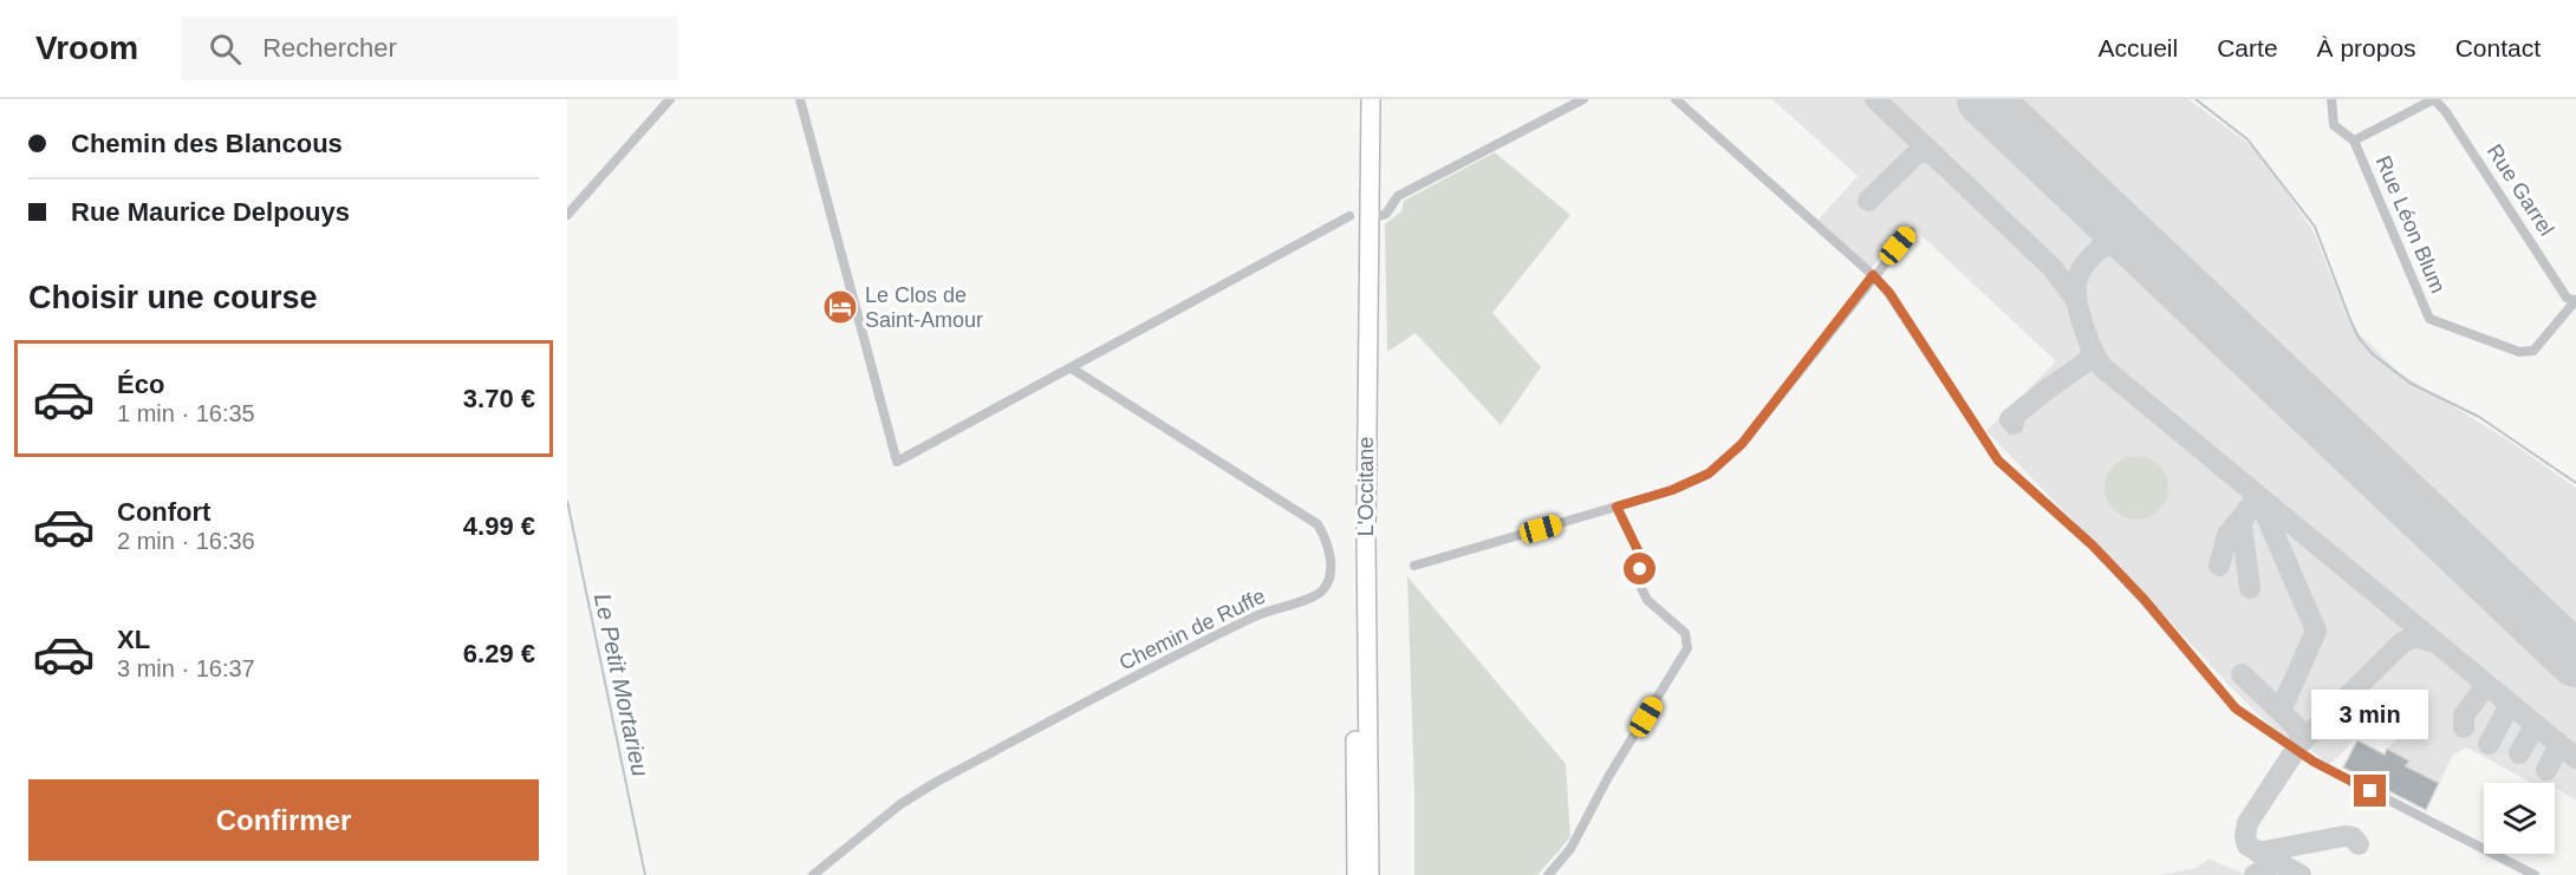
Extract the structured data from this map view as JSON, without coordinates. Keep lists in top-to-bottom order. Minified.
{"streets":{"highway":["L'Occitane"],"street":["Rue Garrel","Rue Léon Blum","Chemin de Ruffe"]},"crossings":[["Rue Garrel","Rue Léon Blum"]],"water":["Le Petit Mortarieu"],"places":{"hotel":["Le Clos de Saint-Amour"]},"page":{"header":"Vroom","search":"Rechercher","nav":["Accueil","Carte","À propos","Contact"],"banner":["Chemin des Blancous","Rue Maurice Delpouys"],"heading":"Choisir une course","list":[{"name":"Éco","note":"1 min · 16:35","value":"3.70 €"},{"name":"Confort","note":"2 min · 16:36","value":"4.99 €"},{"name":"XL","note":"3 min · 16:37","value":"6.29 €"}],"bubble":"3 min","buttons":"Confirmer"}}
